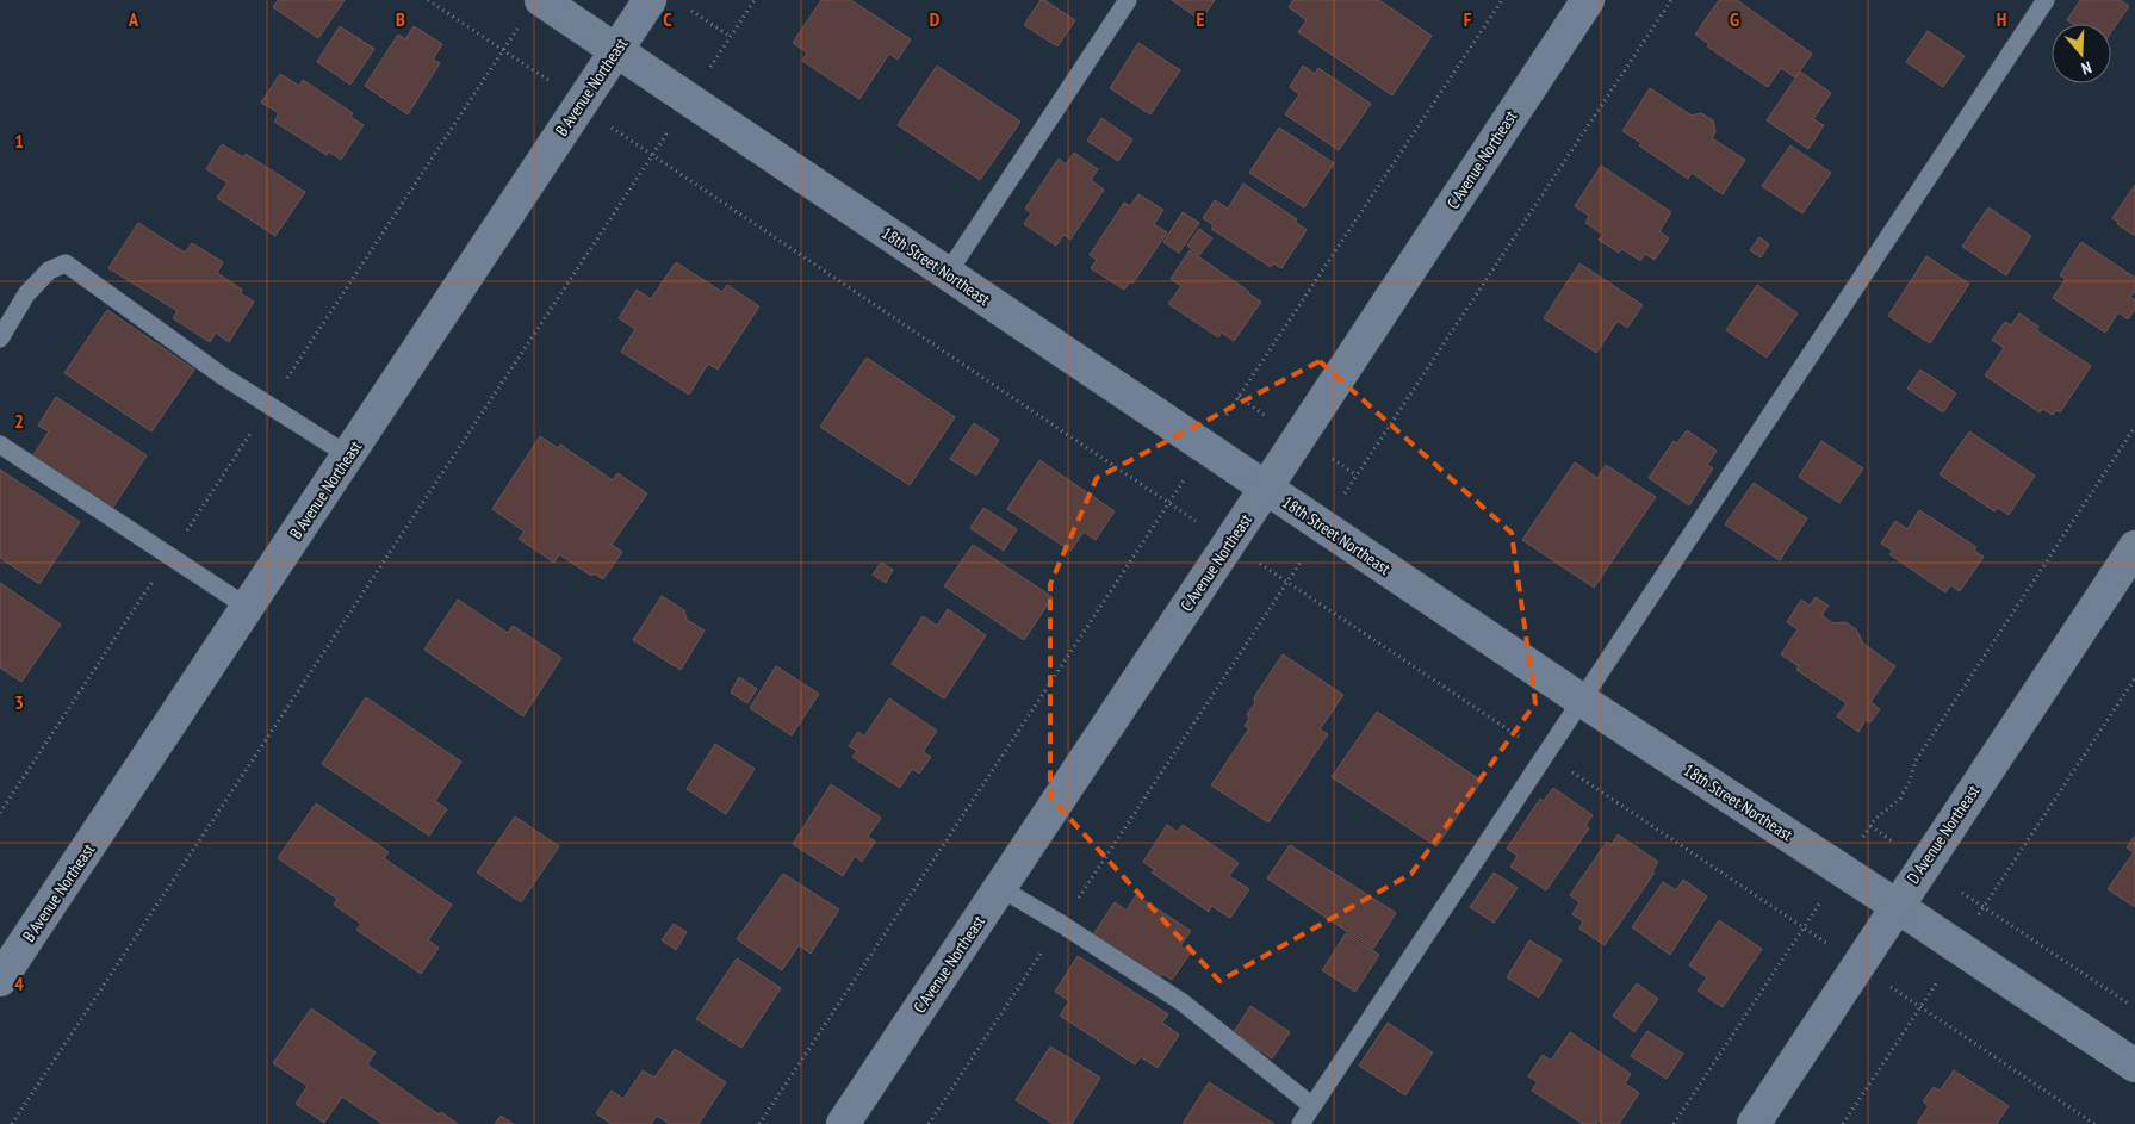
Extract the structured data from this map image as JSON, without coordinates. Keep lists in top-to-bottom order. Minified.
{"streets":{"street":["B Avenue Northeast","C Avenue Northeast","18th Street Northeast","D Avenue Northeast"]},"crossings":[["B Avenue Northeast","18th Street Northeast"],["C Avenue Northeast","18th Street Northeast"],["18th Street Northeast","D Avenue Northeast"]],"north":"bottom","grid":{"columns":["A","B","C","D","E","F","G","H"],"rows":["1","2","3","4"]}}
